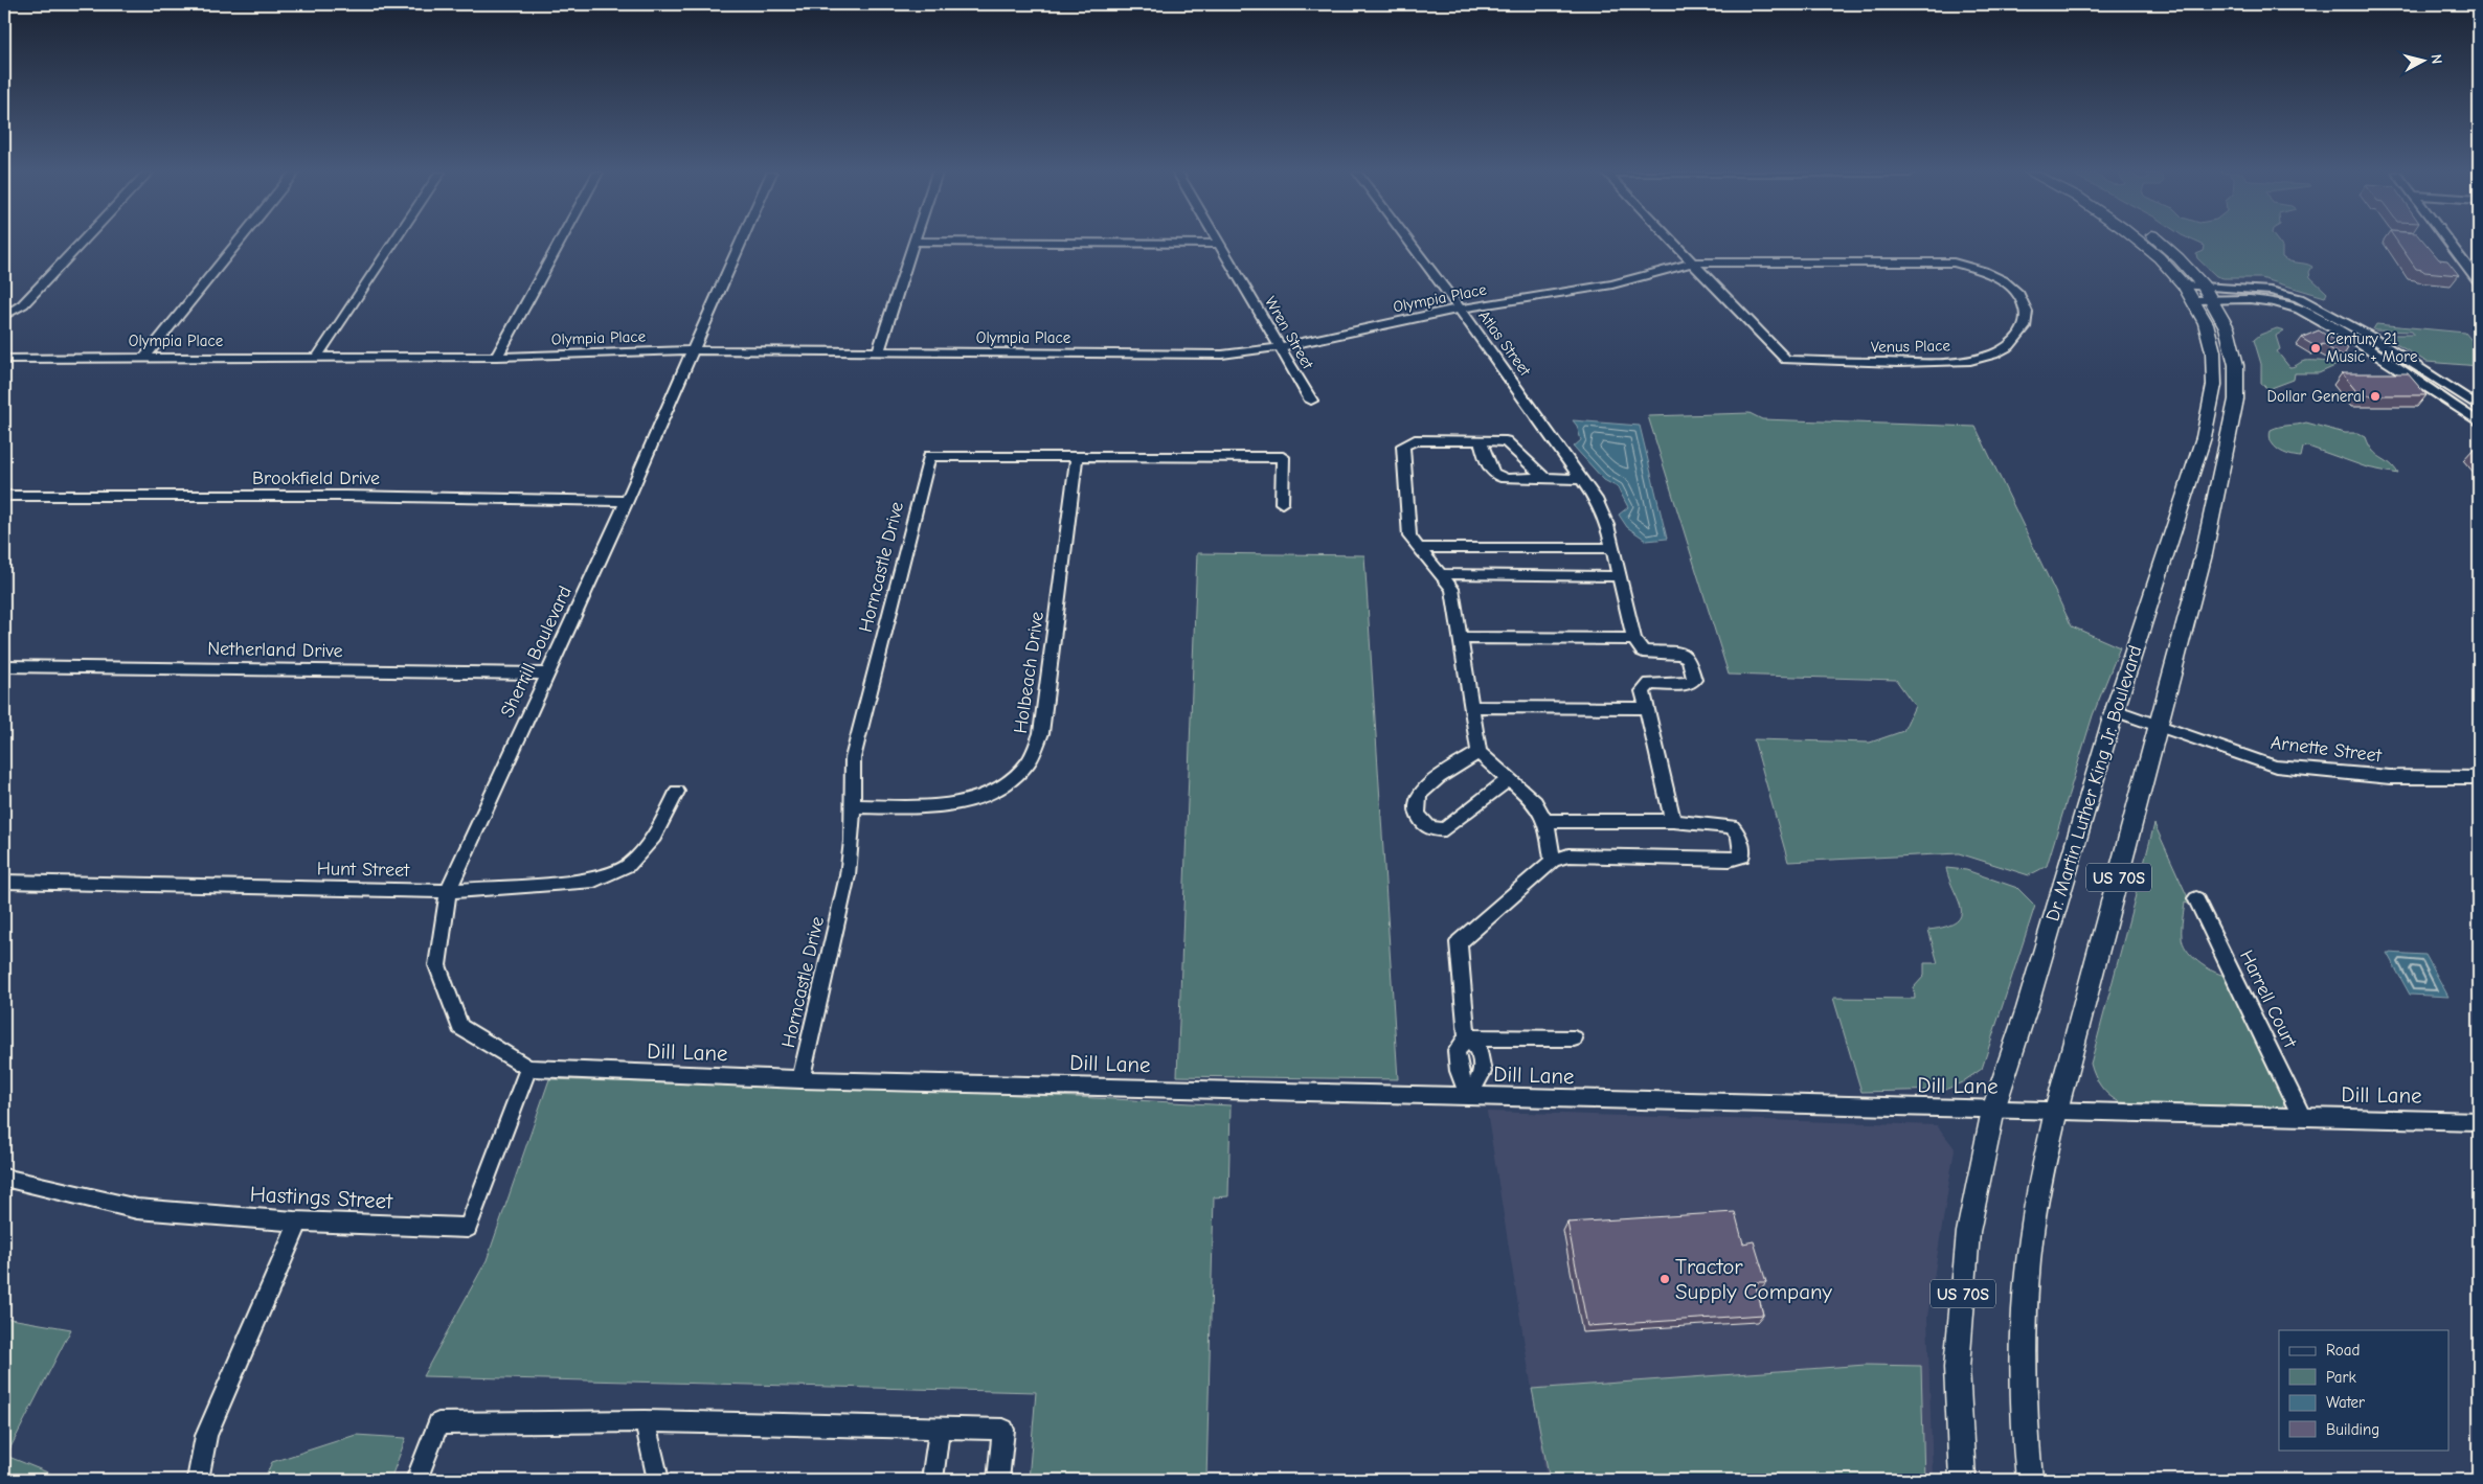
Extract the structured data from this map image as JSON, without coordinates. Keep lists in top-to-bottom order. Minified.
{"streets":{"main road":["Dr. Martin Luther King Jr. Boulevard","US 70S"],"street":["Olympia Place","Wren Street","Atlas Street","Venus Place","Brookfield Drive","Horncastle Drive","Netherland Drive","Sherrill Boulevard","Holbeach Drive","Arnette Street","Hunt Street","Harrell Court","Dill Lane","Hastings Street"]},"crossings":[["Olympia Place","Wren Street"],["Olympia Place","Atlas Street"],["Olympia Place","Venus Place"],["Olympia Place","Sherrill Boulevard"],["Brookfield Drive","Sherrill Boulevard"],["Horncastle Drive","Holbeach Drive"],["Horncastle Drive","Dill Lane"],["Netherland Drive","Sherrill Boulevard"],["Sherrill Boulevard","Hunt Street"],["Sherrill Boulevard","Dill Lane"],["Sherrill Boulevard","Hastings Street"],["Arnette Street","Dr. Martin Luther King Jr. Boulevard"],["Dr. Martin Luther King Jr. Boulevard","Dill Lane"],["Harrell Court","Dill Lane"]],"places":["Century 21 Music + More","Dollar General","Tractor Supply Company"],"legend":["Road","Park","Water","Building"],"north":"right"}
